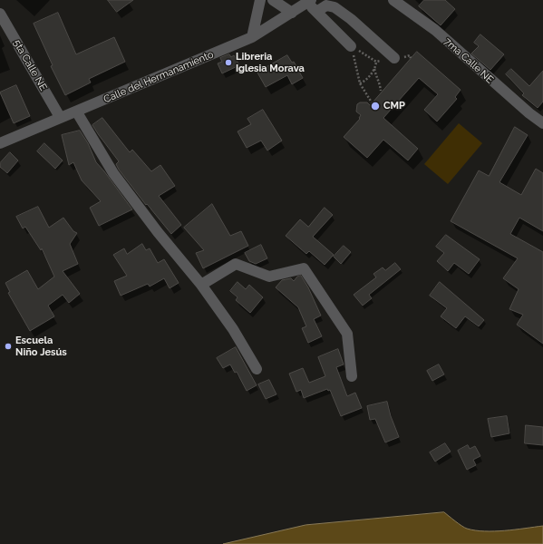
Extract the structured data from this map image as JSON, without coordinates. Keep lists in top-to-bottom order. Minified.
{"streets":{"street":["7ma Calle NE","5ta Calle NE","Calle del Hermanamiento"]},"crossings":[["5ta Calle NE","Calle del Hermanamiento"]],"places":["Libreria Iglesia Morava","CMP","Escuela Niño Jesús"]}
